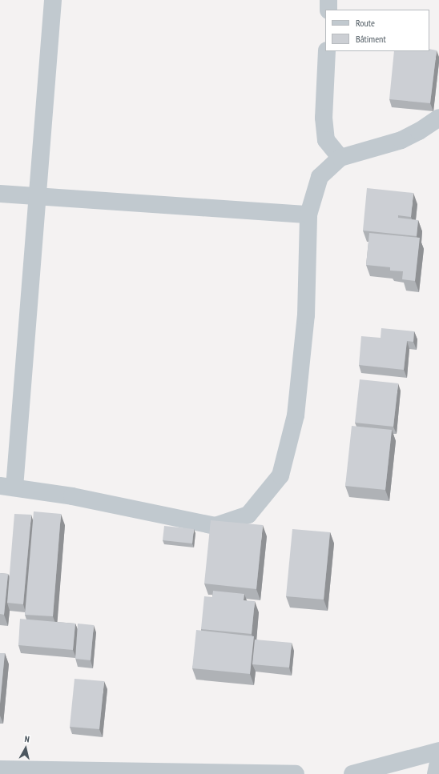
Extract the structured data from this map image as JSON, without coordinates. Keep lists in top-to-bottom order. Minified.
{"legend":["Route","Bâtiment"],"north":"top"}
